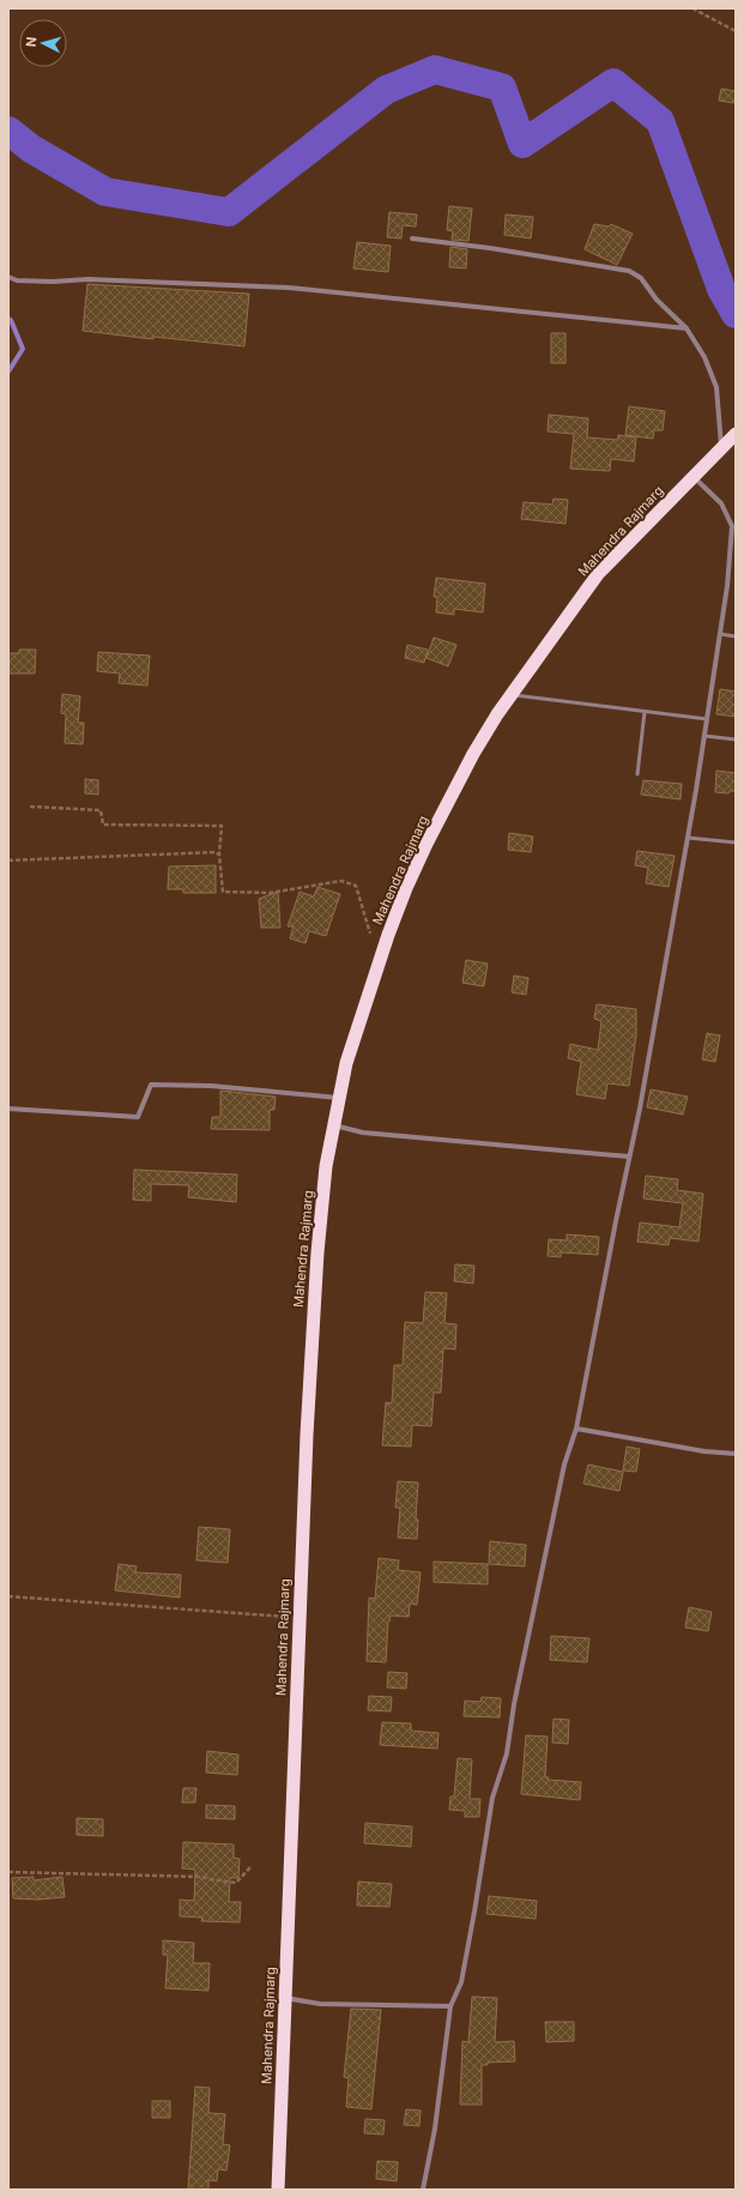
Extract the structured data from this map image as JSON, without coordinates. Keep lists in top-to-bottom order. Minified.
{"streets":{"highway":["Mahendra Rajmarg"]},"north":"left"}
